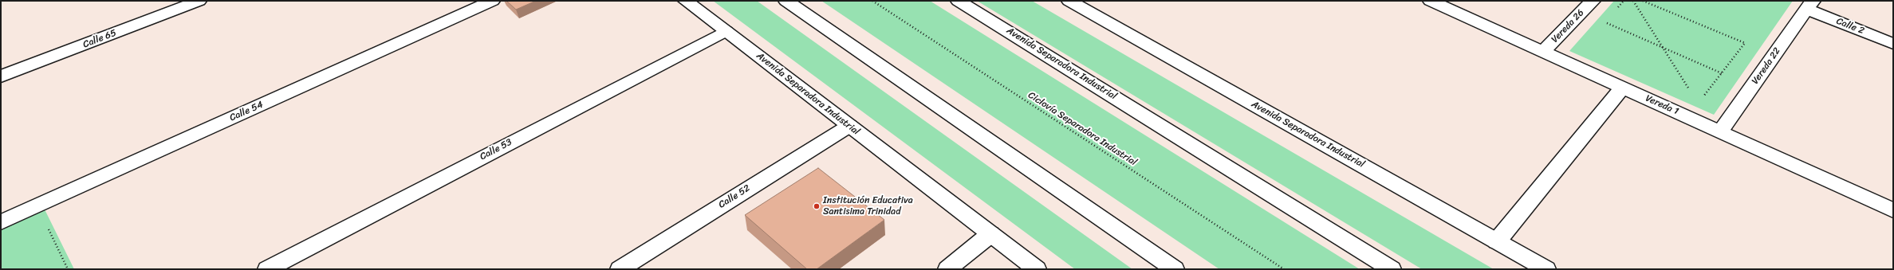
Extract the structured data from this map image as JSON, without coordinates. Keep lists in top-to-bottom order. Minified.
{"streets":{"street":["Vereda 26","Calle 2","Calle 65","Avenida Separadora Industrial","Vereda 22","Vereda 1","Calle 54","Calle 53","Calle 52"],"path":["Ciclovía Separadora Industrial"]},"crossings":[["Vereda 26","Vereda 1"],["Calle 2","Vereda 22"],["Avenida Separadora Industrial","Calle 53"],["Avenida Separadora Industrial","Calle 52"],["Vereda 22","Vereda 1"]],"places":["Institución Educativa Santisima Trinidad"]}
